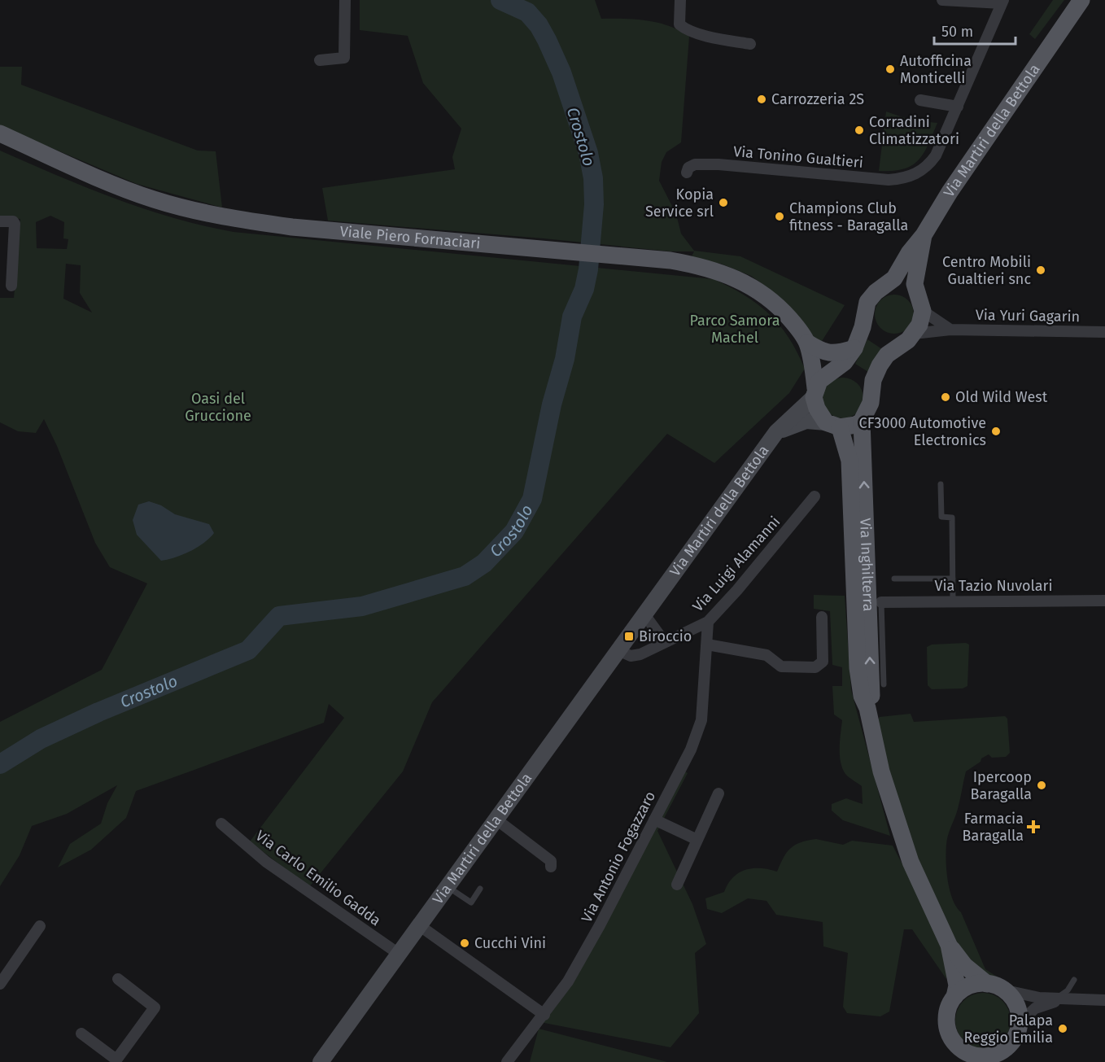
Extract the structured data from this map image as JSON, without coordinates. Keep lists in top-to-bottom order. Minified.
{"streets":{"main road":["Via Martiri della Bettola","Viale Piero Fornaciari","Via Inghilterra"],"street":["Via Tonino Gualtieri","Via Yuri Gagarin","Via Luigi Alamanni","Via Tazio Nuvolari","Via Antonio Fogazzaro","Via Carlo Emilio Gadda"]},"crossings":[["Via Martiri della Bettola","Viale Piero Fornaciari"],["Via Martiri della Bettola","Via Yuri Gagarin"],["Via Martiri della Bettola","Via Luigi Alamanni"],["Via Martiri della Bettola","Via Inghilterra"],["Via Martiri della Bettola","Via Carlo Emilio Gadda"],["Via Luigi Alamanni","Via Antonio Fogazzaro"]],"water":["Crostolo"],"parks":["Parco Samora Machel","Oasi del Gruccione"],"places":{"other":["Autofficina Monticelli","Carrozzeria 2S","Corradini Climatizzatori","Kopia Service srl","Champions Club fitness - Baragalla","Centro Mobili Gualtieri snc","Old Wild West","CF3000 Automotive Electronics","Ipercoop Baragalla","Cucchi Vini","Palapa Reggio Emilia"],"transit":["Biroccio"],"health":["Farmacia Baragalla"]},"scale_bar":"50 m"}
